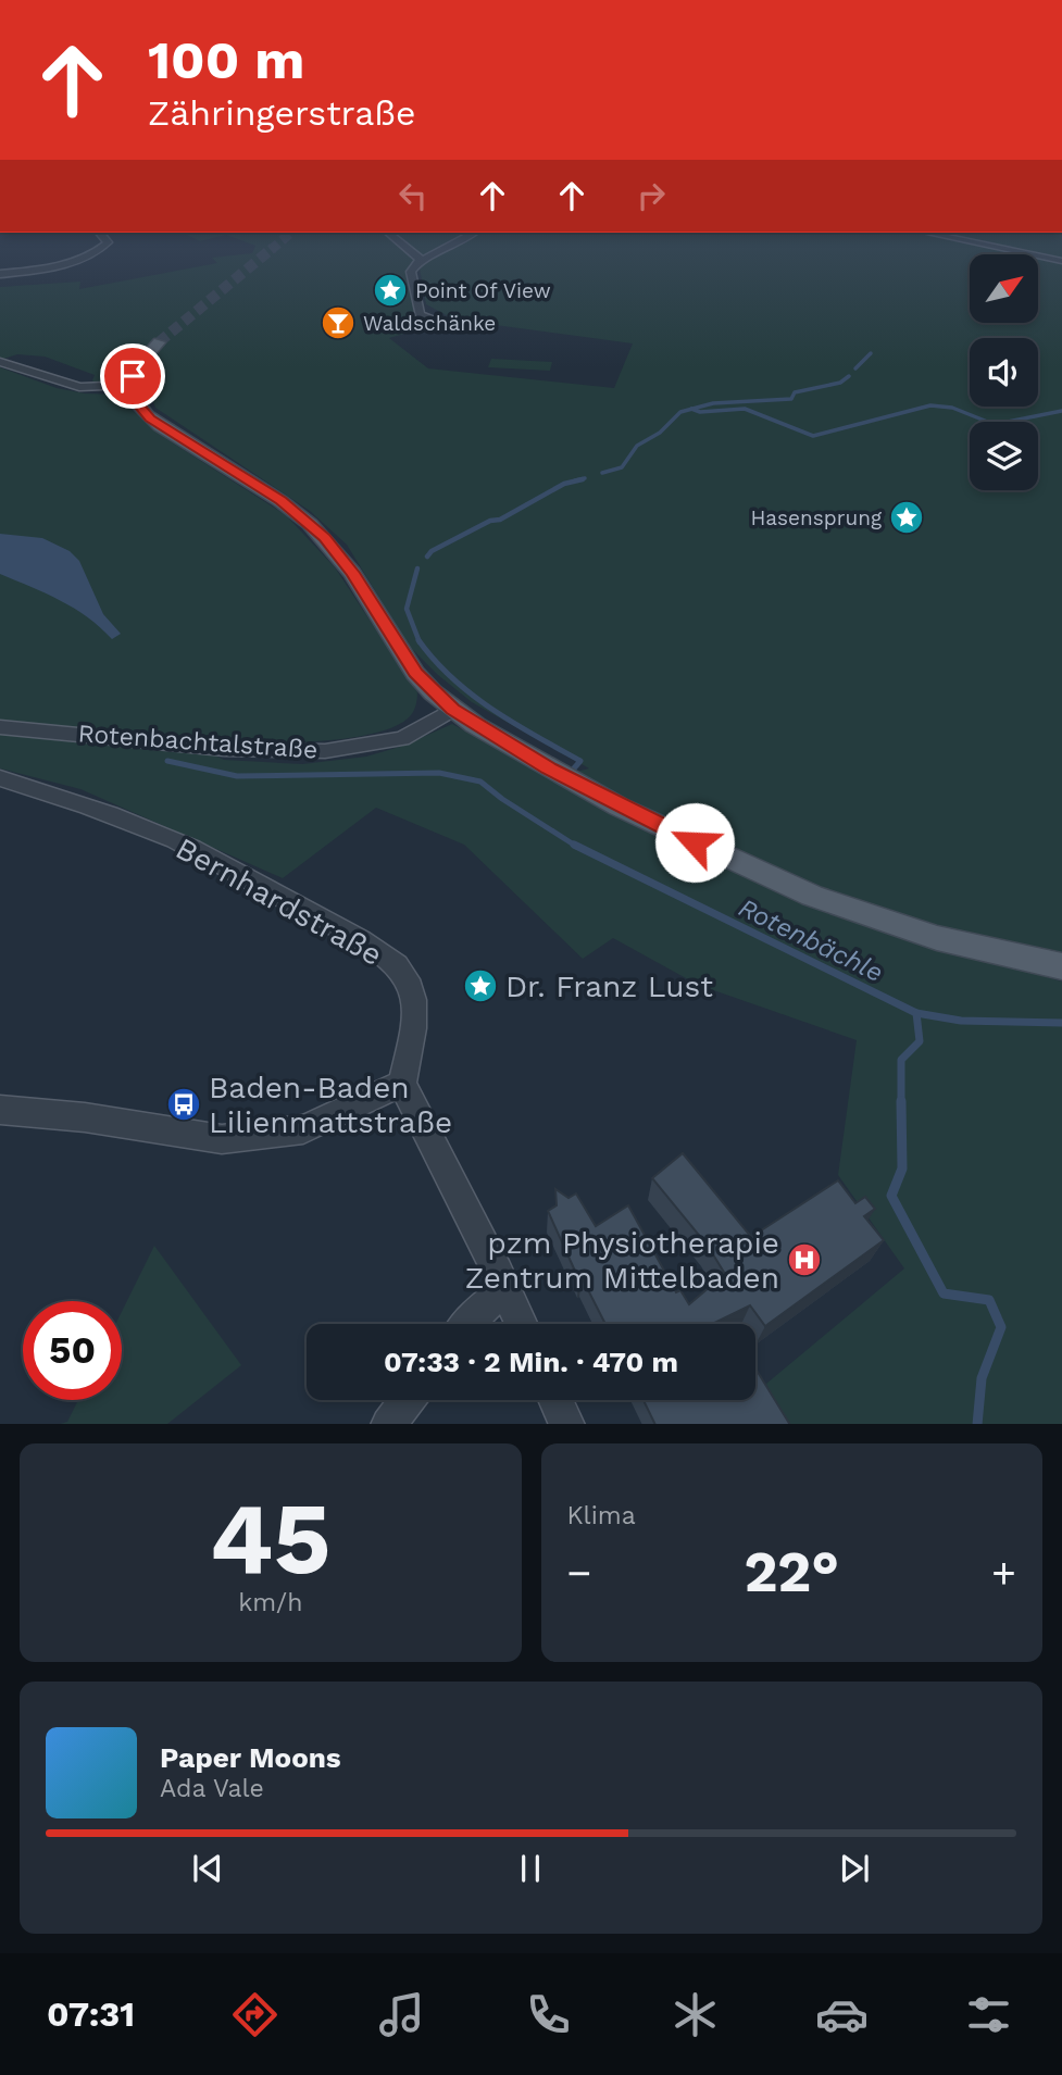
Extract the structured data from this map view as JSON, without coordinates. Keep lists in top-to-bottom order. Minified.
{"streets":{"street":["Rotenbachtalstraße","Bernhardstraße"]},"water":["Rotenbächle"],"places":{"place":["Point Of View","Hasensprung","Dr. Franz Lust"],"bar":["Waldschänke"],"bus stop":["Baden-Baden Lilienmattstraße"],"hospital":["pzm Physiotherapie Zentrum Mittelbaden"]},"north":"top right","page":{"turn":["100 m","Zähringerstraße"],"limit":"50","trip":"07:33 · 2 Min. · 470 m","tile":[["45","km/h"],"Klima"],"heat":["−","22°","+"],"song":["Paper Moons","Ada Vale"],"tabs":"07:31"}}
